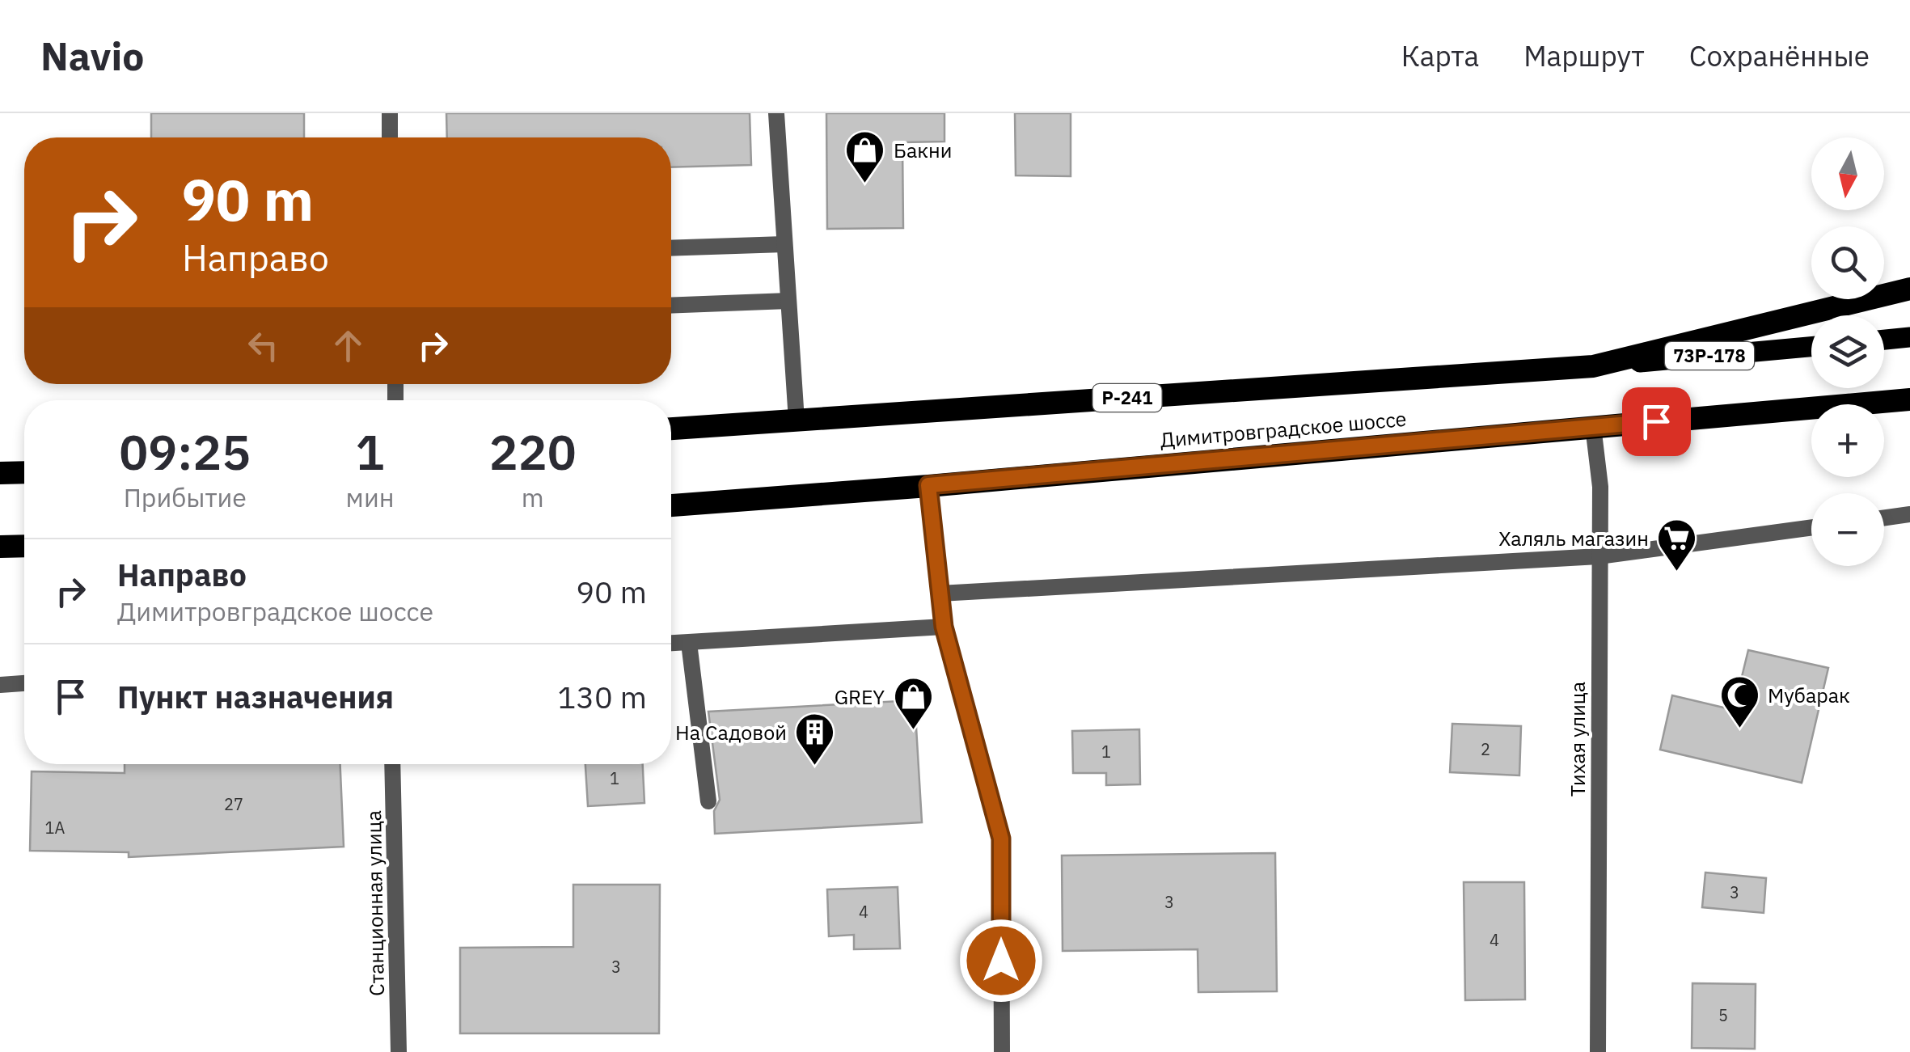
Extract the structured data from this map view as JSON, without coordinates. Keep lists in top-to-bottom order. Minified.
{"streets":{"highway":["Р-241","Димитровградское шоссе"],"main road":["73Р-178"],"street":["Тихая улица","Станционная улица"]},"crossings":[["Р-241","Димитровградское шоссе"],["Димитровградское шоссе","Тихая улица"]],"places":{"shop":["Бакни","GREY"],"supermarket":["Халяль магазин"],"mosque":["Мубарак"],"building":["На Садовой"]},"house_numbers":["2","1","1","27","1А","3","3","4","4","3","5"],"north":"bottom","page":{"header":"Navio","nav":["Карта","Маршрут","Сохранённые"],"map_buttons":["+","−"],"turn":["90 m","Направо"],"eta":["09:25","Прибытие","1","мин","220","m"],"list":[{"name":"Направо","note":"Димитровградское шоссе","value":"90 m"},{"name":"Пункт назначения","value":"130 m"}]}}
